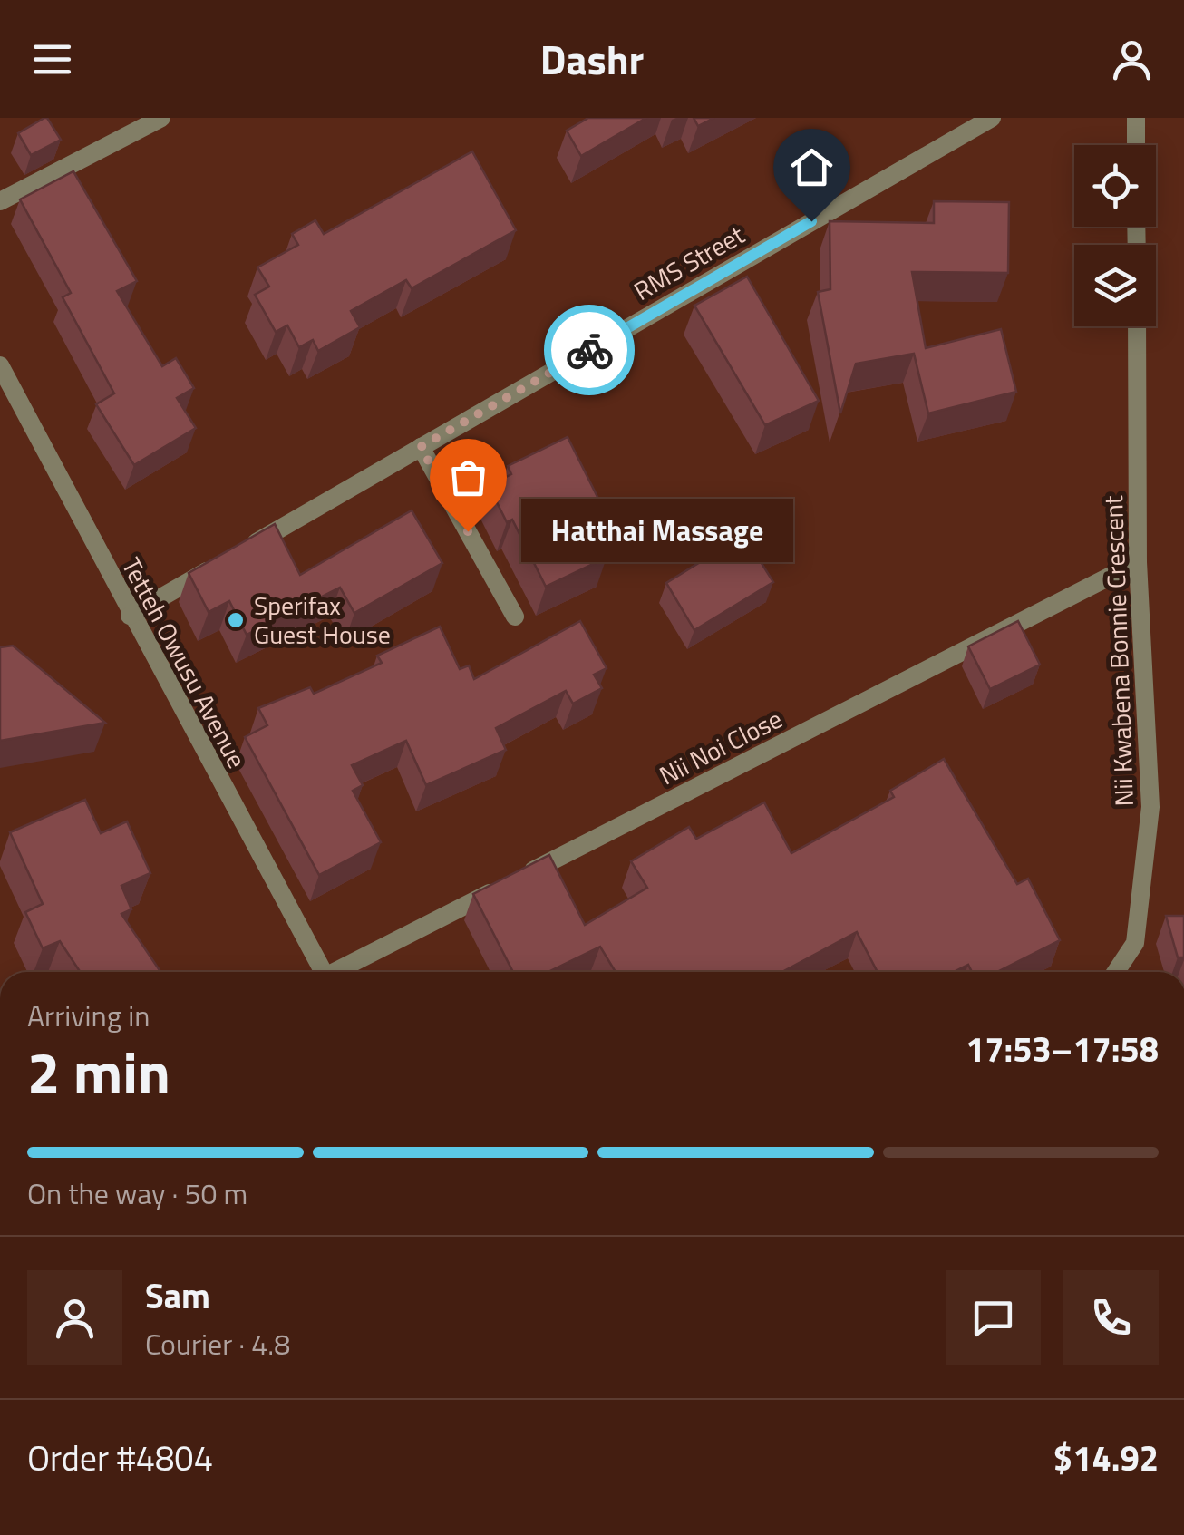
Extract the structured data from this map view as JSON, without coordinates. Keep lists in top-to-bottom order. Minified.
{"streets":{"street":["RMS Street","Nii Kwabena Bonnie Crescent","Tetteh Owusu Avenue","Nii Noi Close"]},"crossings":[["RMS Street","Tetteh Owusu Avenue"],["Nii Kwabena Bonnie Crescent","Nii Noi Close"]],"places":["Hatthai Massage","Sperifax Guest House"],"page":{"header":"Dashr","bubble":"Hatthai Massage","heading":["2 min","Arriving in","17:53–17:58"],"panel":["Sam","Courier · 4.8","Order #4804","$14.92"],"bar":"On the way · 50 m"}}
